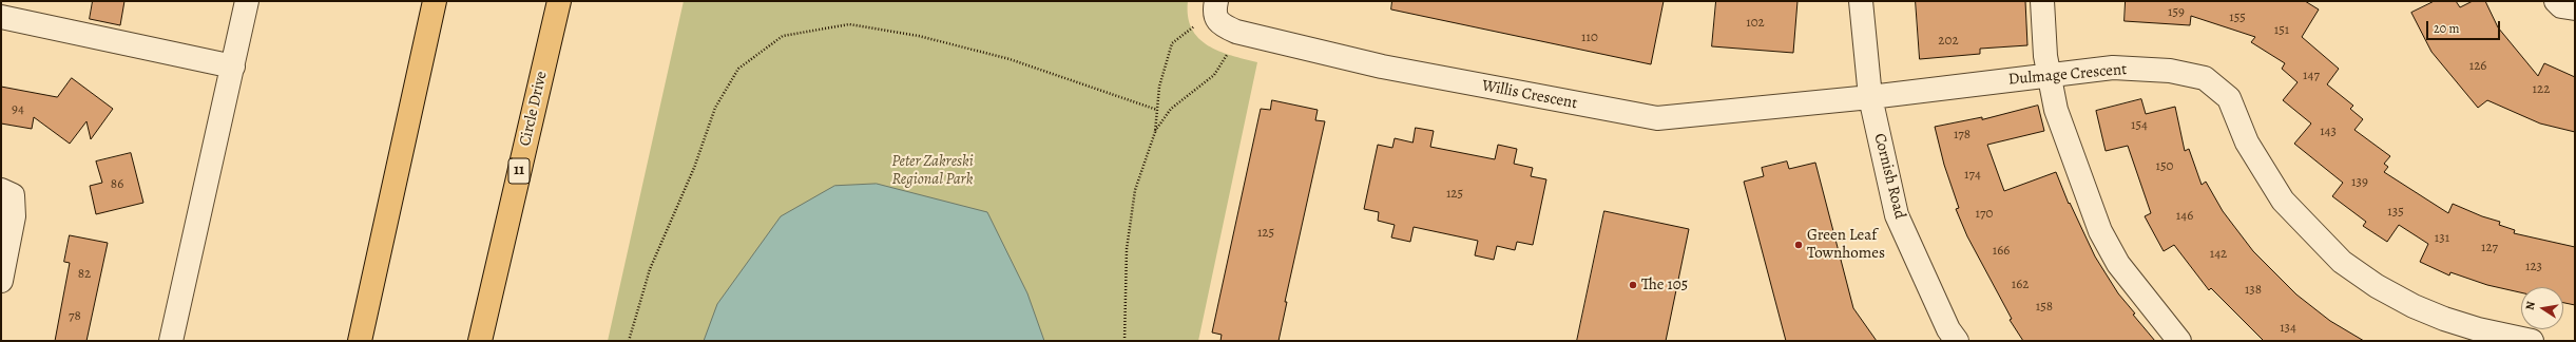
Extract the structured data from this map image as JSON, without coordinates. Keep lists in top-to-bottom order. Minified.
{"streets":{"highway":["Circle Drive","11"],"street":["Dulmage Crescent","Willis Crescent","Cornish Road"]},"crossings":[["Dulmage Crescent","Willis Crescent"],["Dulmage Crescent","Cornish Road"],["Willis Crescent","Cornish Road"]],"parks":["Peter Zakreski Regional Park"],"places":["Green Leaf Townhomes","The 105"],"house_numbers":["159","155","102","151","110","202","126","147","122","94","154","143","178","150","174","139","86","125","135","170","146","125","131","127","166","142","123","82","162","138","158","78","134"],"scale_bar":"20 m","north":"left"}
